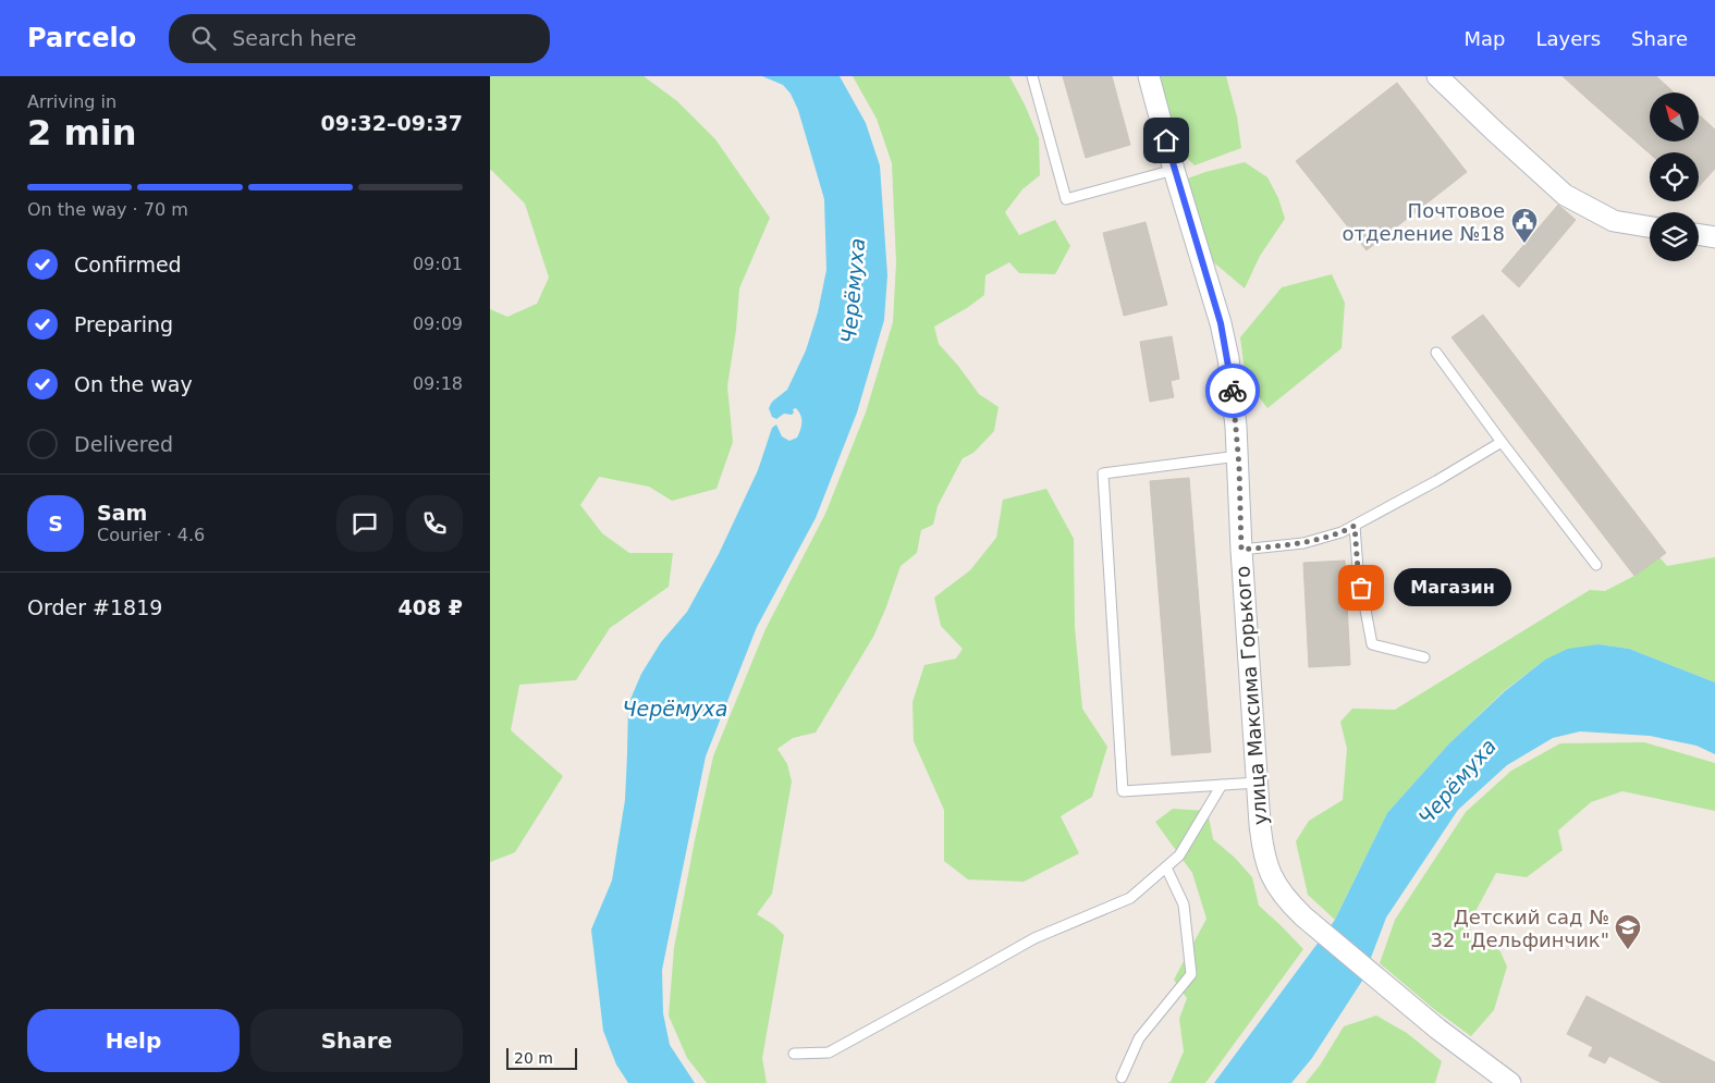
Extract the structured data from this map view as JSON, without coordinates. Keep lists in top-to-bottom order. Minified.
{"streets":{"street":["улица Максима Горького"]},"water":["Черёмуха"],"places":{"public building":["Почтовое отделение №18"],"other":["Магазин"],"school or university":["Детский сад № 32 \"Дельфинчик\""]},"scale_bar":"20 m","north":"top left","page":{"header":"Parcelo","search":"Search here","nav":["Map","Layers","Share"],"heading":["2 min","Arriving in","09:32–09:37"],"panel":["Sam","Courier · 4.6","Order #1819","408 ₽"],"bar":"On the way · 70 m","list":[["Confirmed","09:01"],["Preparing","09:09"],["On the way","09:18"],"Delivered"],"round":"S","bubble":"Магазин","buttons":["Help","Share"],"scale":"20 m"}}
